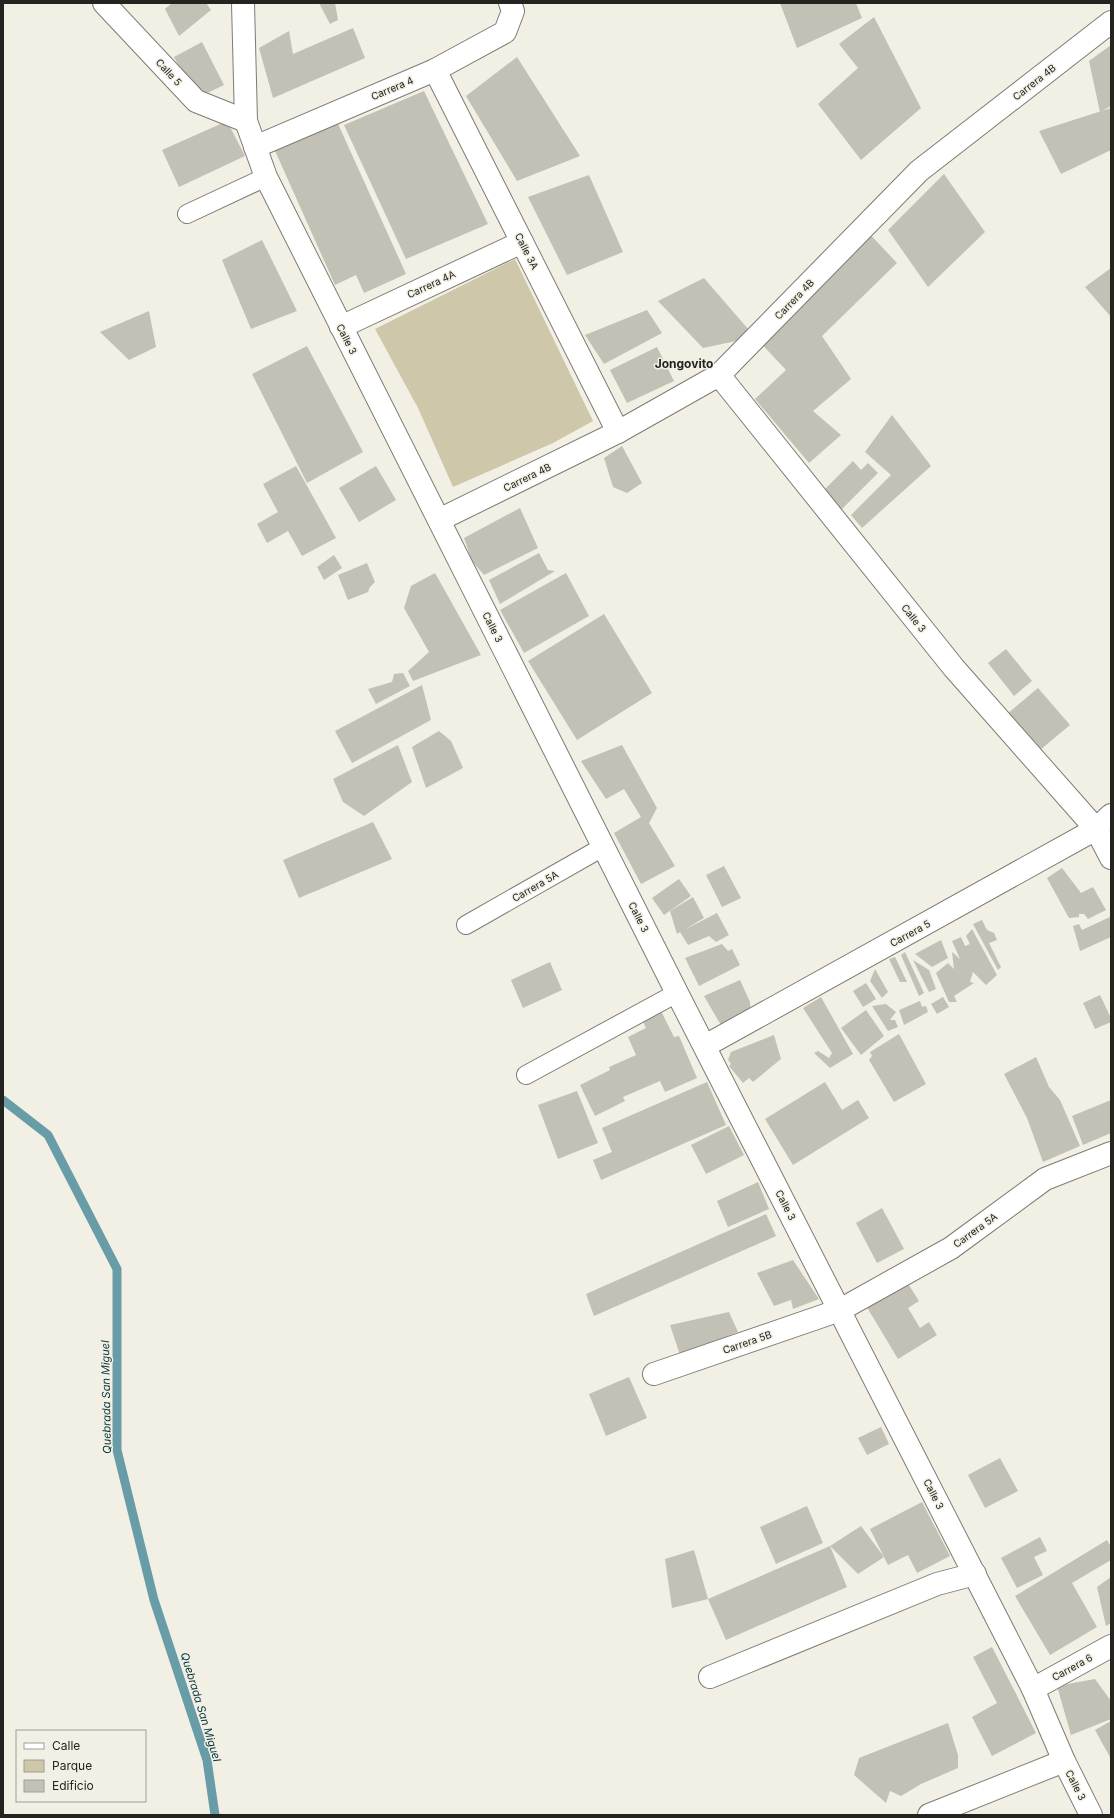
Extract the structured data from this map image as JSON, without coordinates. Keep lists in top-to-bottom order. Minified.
{"streets":{"street":["Calle 5","Carrera 4B","Carrera 4","Calle 3A","Carrera 4A","Calle 3","Carrera 5A","Carrera 5","Carrera 5B","Carrera 6"]},"crossings":[["Calle 5","Calle 3"],["Carrera 4B","Calle 3A"],["Carrera 4B","Calle 3"],["Carrera 4","Calle 3A"],["Carrera 4","Calle 3"],["Calle 3A","Carrera 4A"],["Carrera 4A","Calle 3"],["Calle 3","Carrera 5A"],["Calle 3","Carrera 5"],["Calle 3","Carrera 5B"],["Calle 3","Carrera 6"],["Carrera 5A","Carrera 5B"]],"districts":["Jongovito"],"water":["Quebrada San Miguel"],"legend":["Calle","Parque","Edificio"]}
